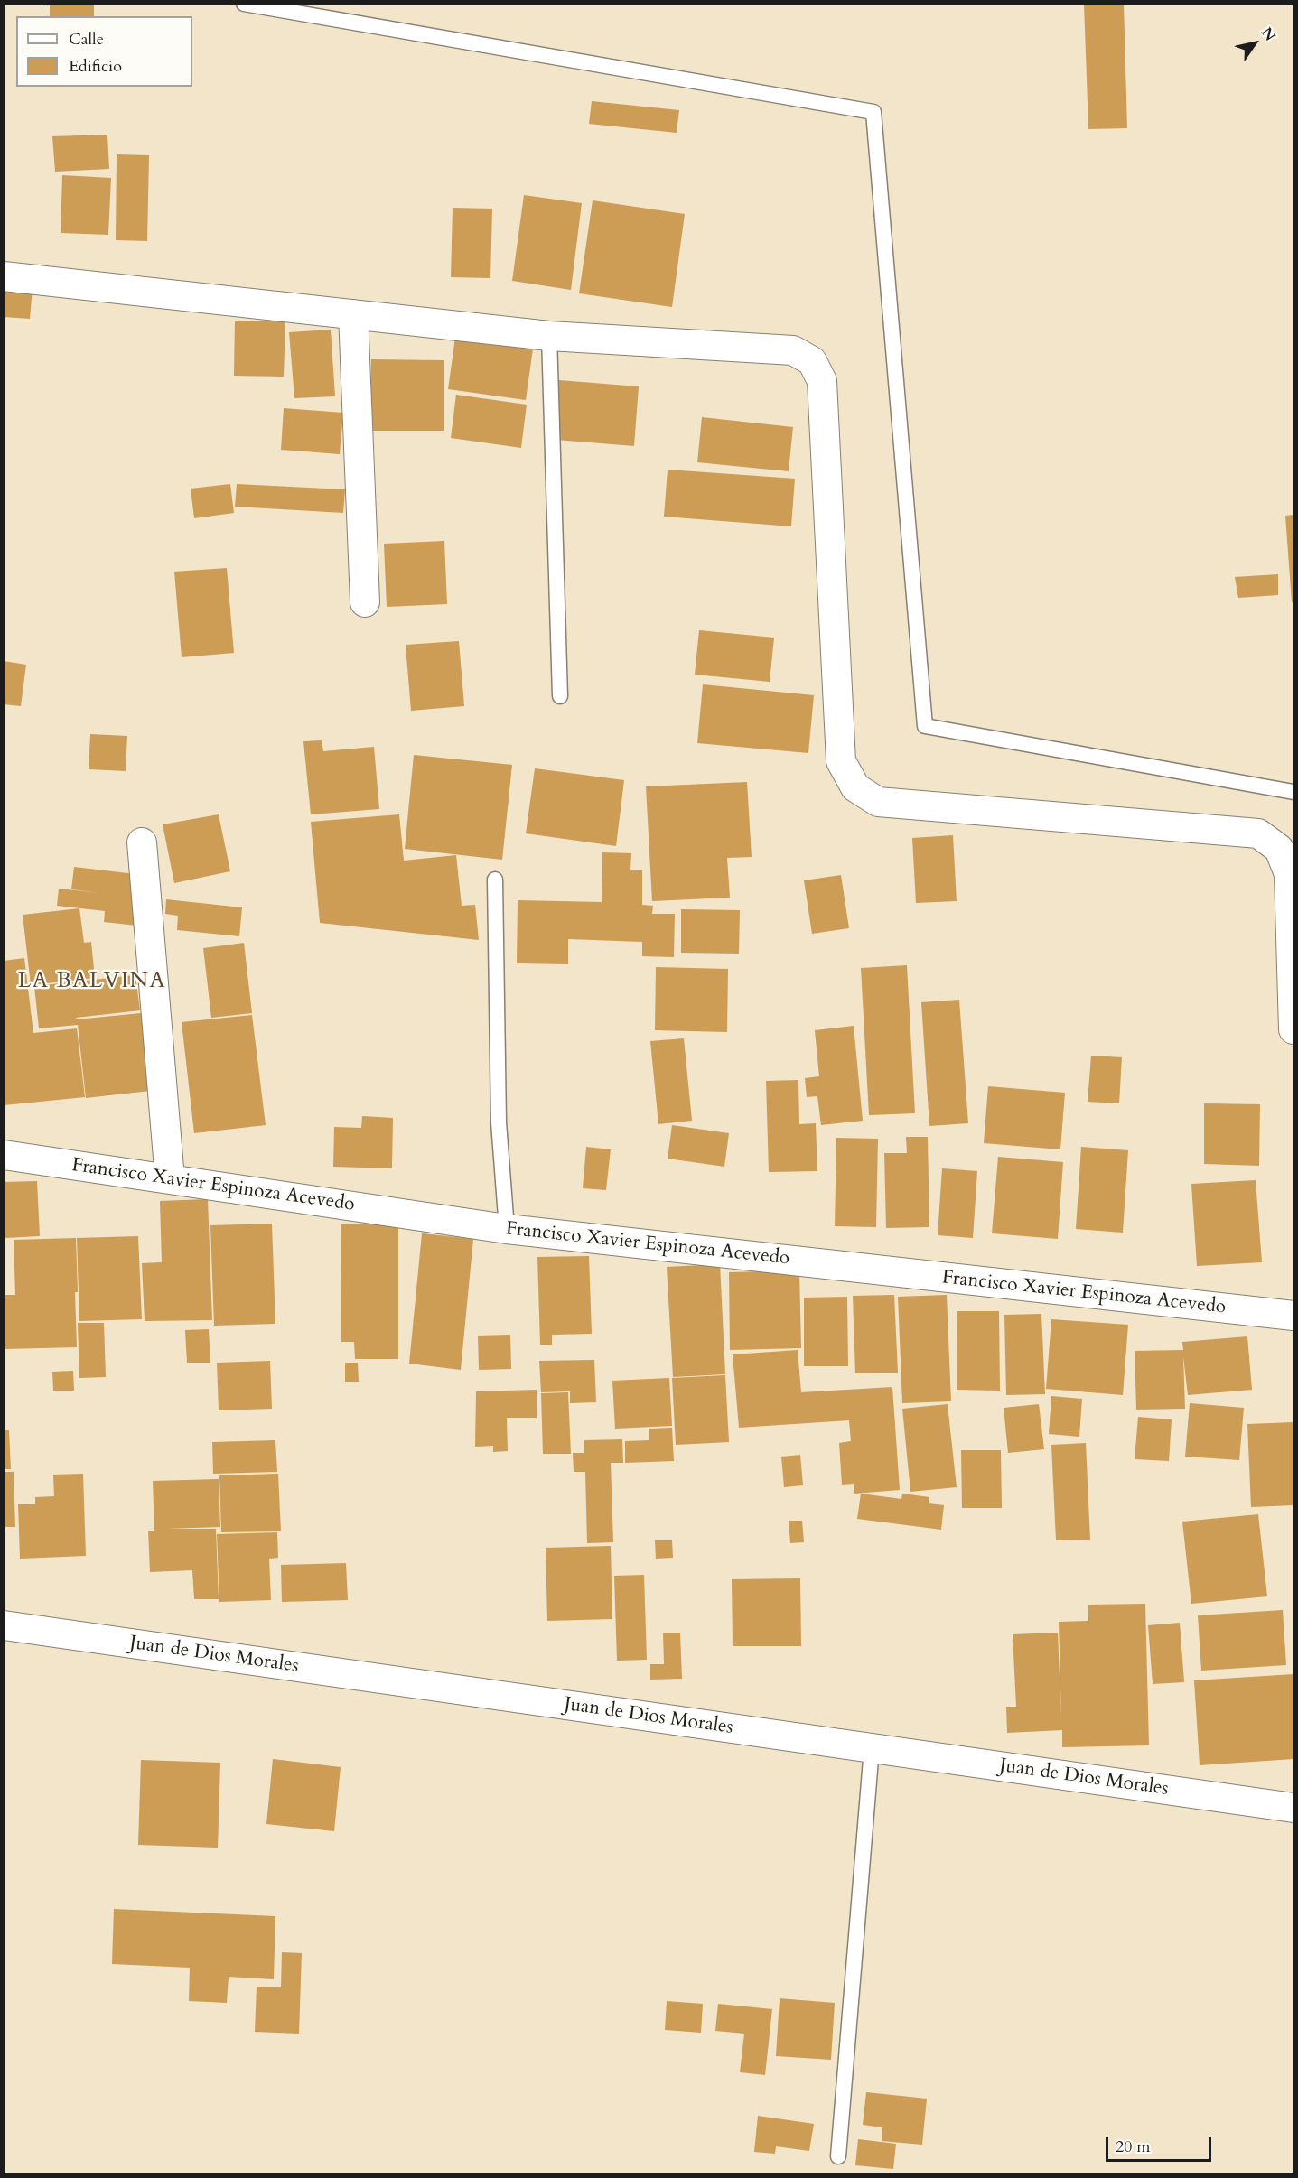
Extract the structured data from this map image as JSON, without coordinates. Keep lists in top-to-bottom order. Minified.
{"streets":{"street":["Francisco Xavier Espinoza Acevedo","Juan de Dios Morales"]},"districts":["LA BALVINA"],"legend":["Calle","Edificio"],"scale_bar":"20 m","north":"top right"}
